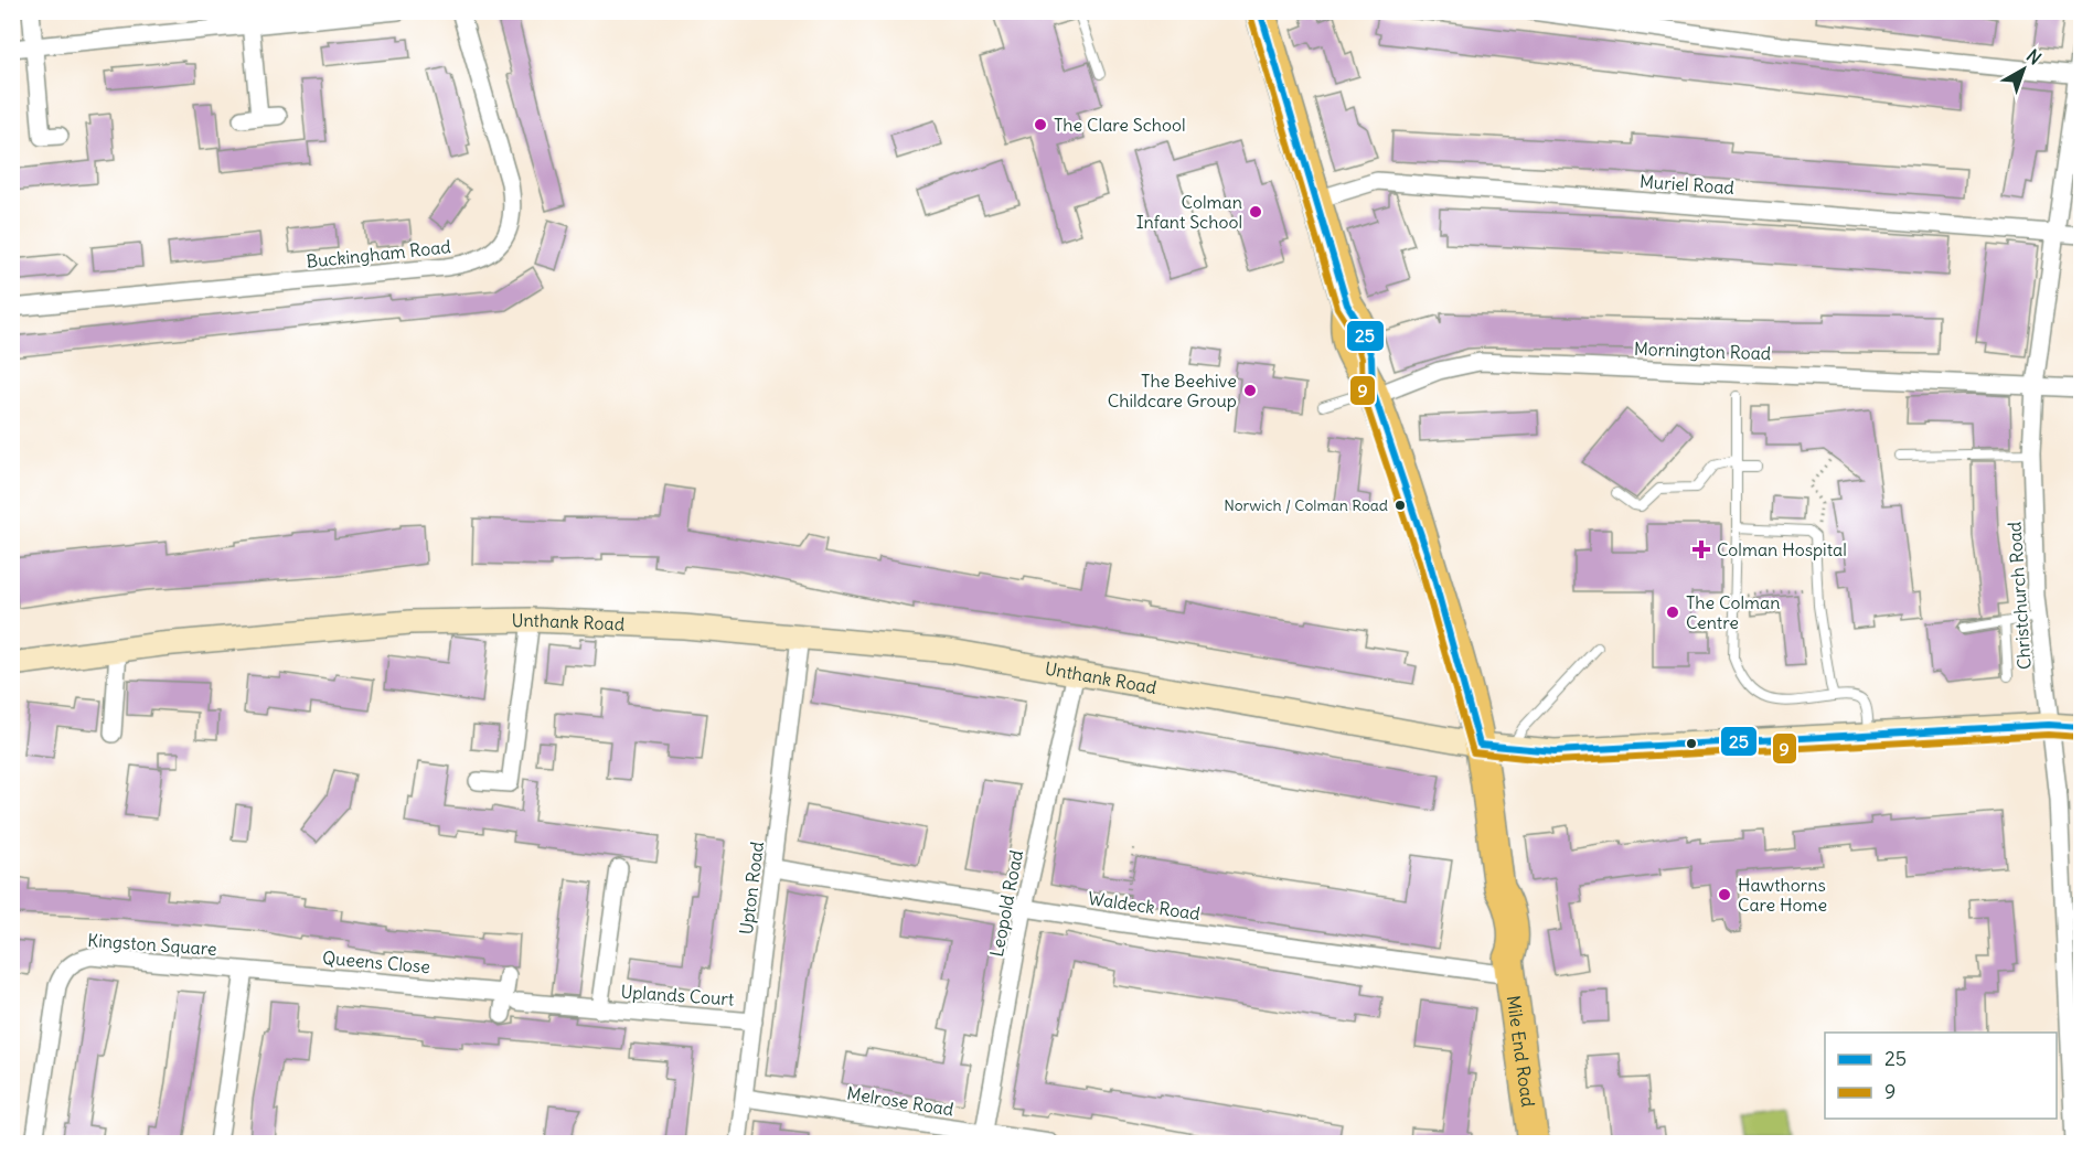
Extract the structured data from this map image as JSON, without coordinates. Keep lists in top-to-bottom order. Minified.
{"streets":{"highway":["Mile End Road"],"street":["Muriel Road","Buckingham Road","Mornington Road","Christchurch Road","Unthank Road","Upton Road","Leopold Road","Waldeck Road","Kingston Square","Queens Close","Uplands Court","Melrose Road"]},"crossings":[["Muriel Road","Christchurch Road"],["Muriel Road","Mile End Road"],["Mornington Road","Christchurch Road"],["Mornington Road","Mile End Road"],["Christchurch Road","Unthank Road"],["Unthank Road","Upton Road"],["Unthank Road","Leopold Road"],["Unthank Road","Mile End Road"],["Upton Road","Waldeck Road"],["Upton Road","Uplands Court"],["Upton Road","Melrose Road"],["Leopold Road","Waldeck Road"],["Leopold Road","Melrose Road"],["Waldeck Road","Mile End Road"],["Kingston Square","Queens Close"],["Queens Close","Uplands Court"]],"places":{"other":["The Clare School","Colman Infant School","The Beehive Childcare Group","Norwich / Colman Road","The Colman Centre","Hawthorns Care Home"],"health":["Colman Hospital"]},"lines":["transit line 25","transit line 9"],"legend":["25","9"],"north":"top right"}
